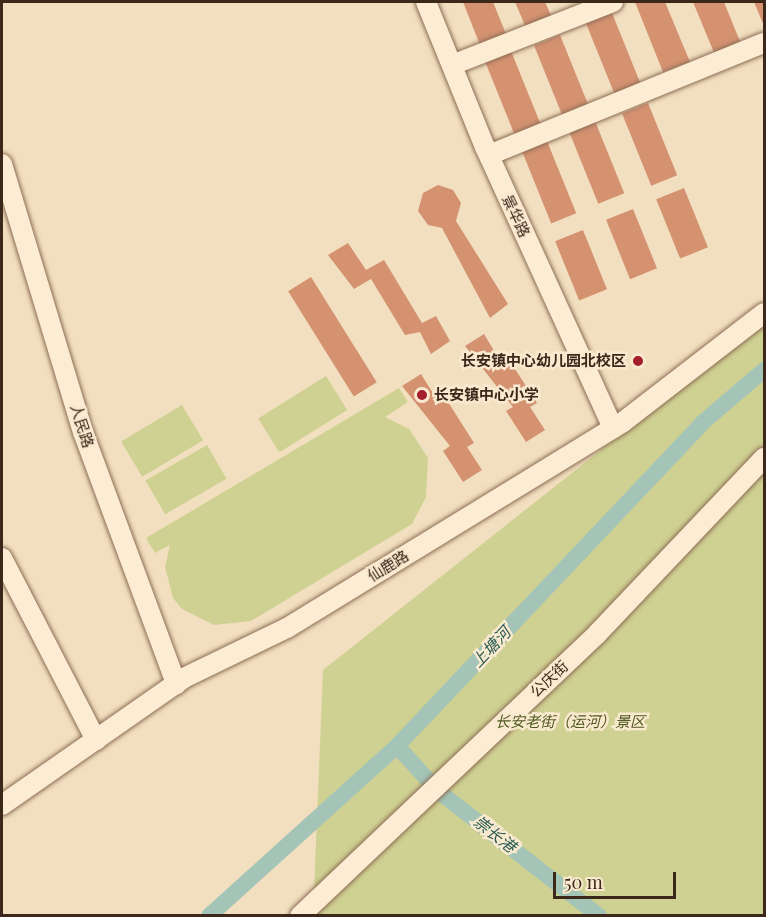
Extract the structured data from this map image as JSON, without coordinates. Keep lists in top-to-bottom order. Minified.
{"streets":{"street":["景华路","人民路","仙鹿路","公庆街"]},"crossings":[["景华路","仙鹿路"],["人民路","仙鹿路"]],"water":["上塘河","崇长港"],"parks":["长安老街（运河）景区"],"places":["长安镇中心幼儿园北校区","长安镇中心小学"],"scale_bar":"50 m"}
